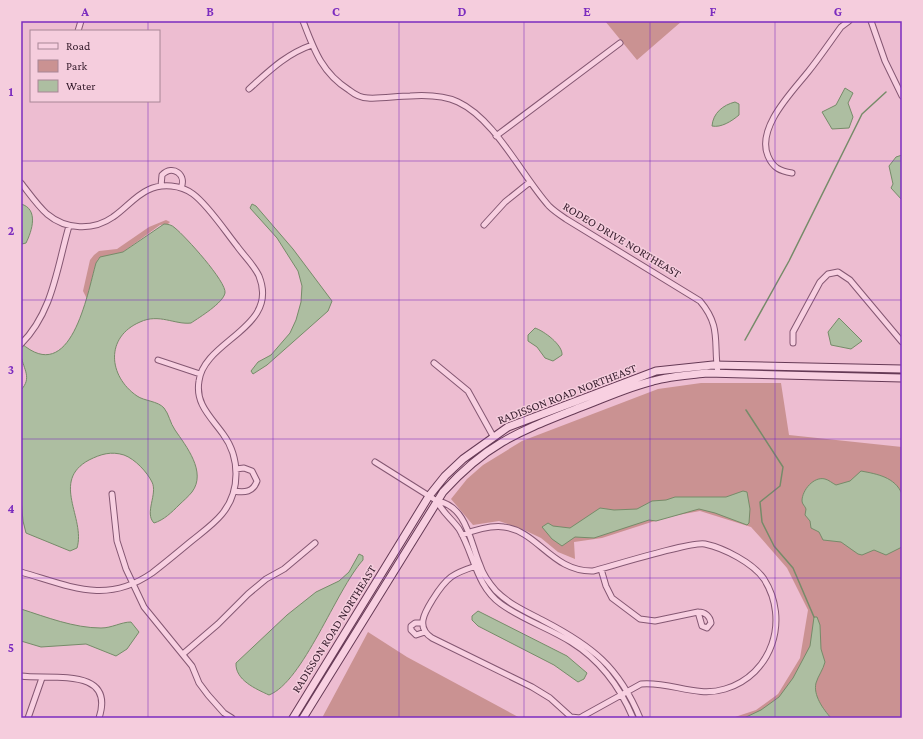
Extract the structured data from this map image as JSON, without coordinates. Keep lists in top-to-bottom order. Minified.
{"streets":{"main road":["RADISSON ROAD NORTHEAST"],"street":["RODEO DRIVE NORTHEAST"]},"crossings":[["RODEO DRIVE NORTHEAST","RADISSON ROAD NORTHEAST"]],"legend":["Road","Park","Water"],"grid":{"columns":["A","B","C","D","E","F","G"],"rows":["1","2","3","4","5"]}}
